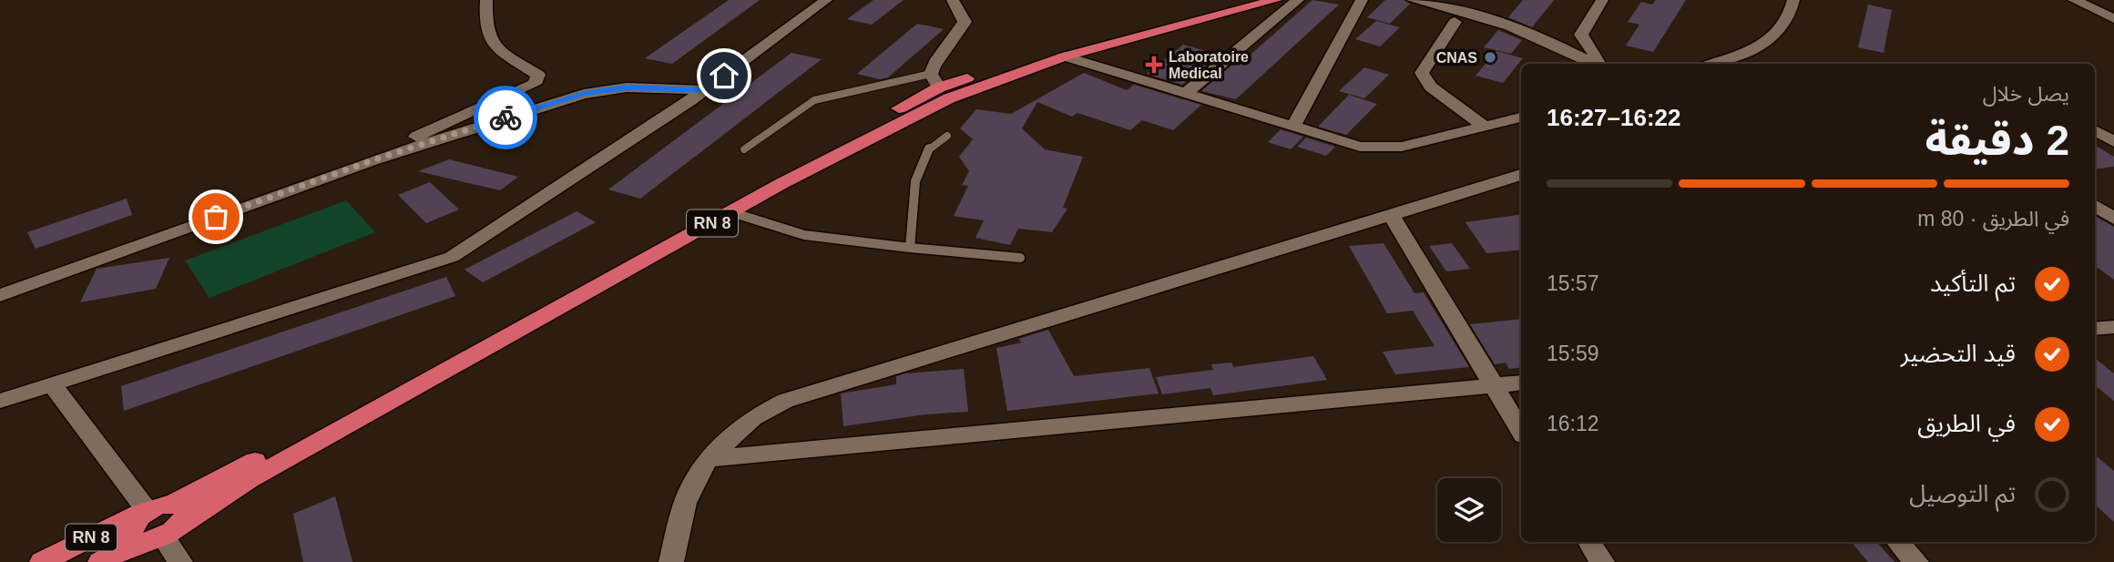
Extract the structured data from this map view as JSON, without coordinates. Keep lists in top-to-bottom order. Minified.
{"streets":{"highway":["RN 8"]},"places":{"other":["CNAS"],"health":["Laboratoire Medical"]},"page":{"heading":["2 دقيقة","يصل خلال","16:22–16:27"],"bar":"في الطريق · 80 m","list":[["تم التأكيد","15:57"],["قيد التحضير","15:59"],["في الطريق","16:12"],"تم التوصيل"]}}
